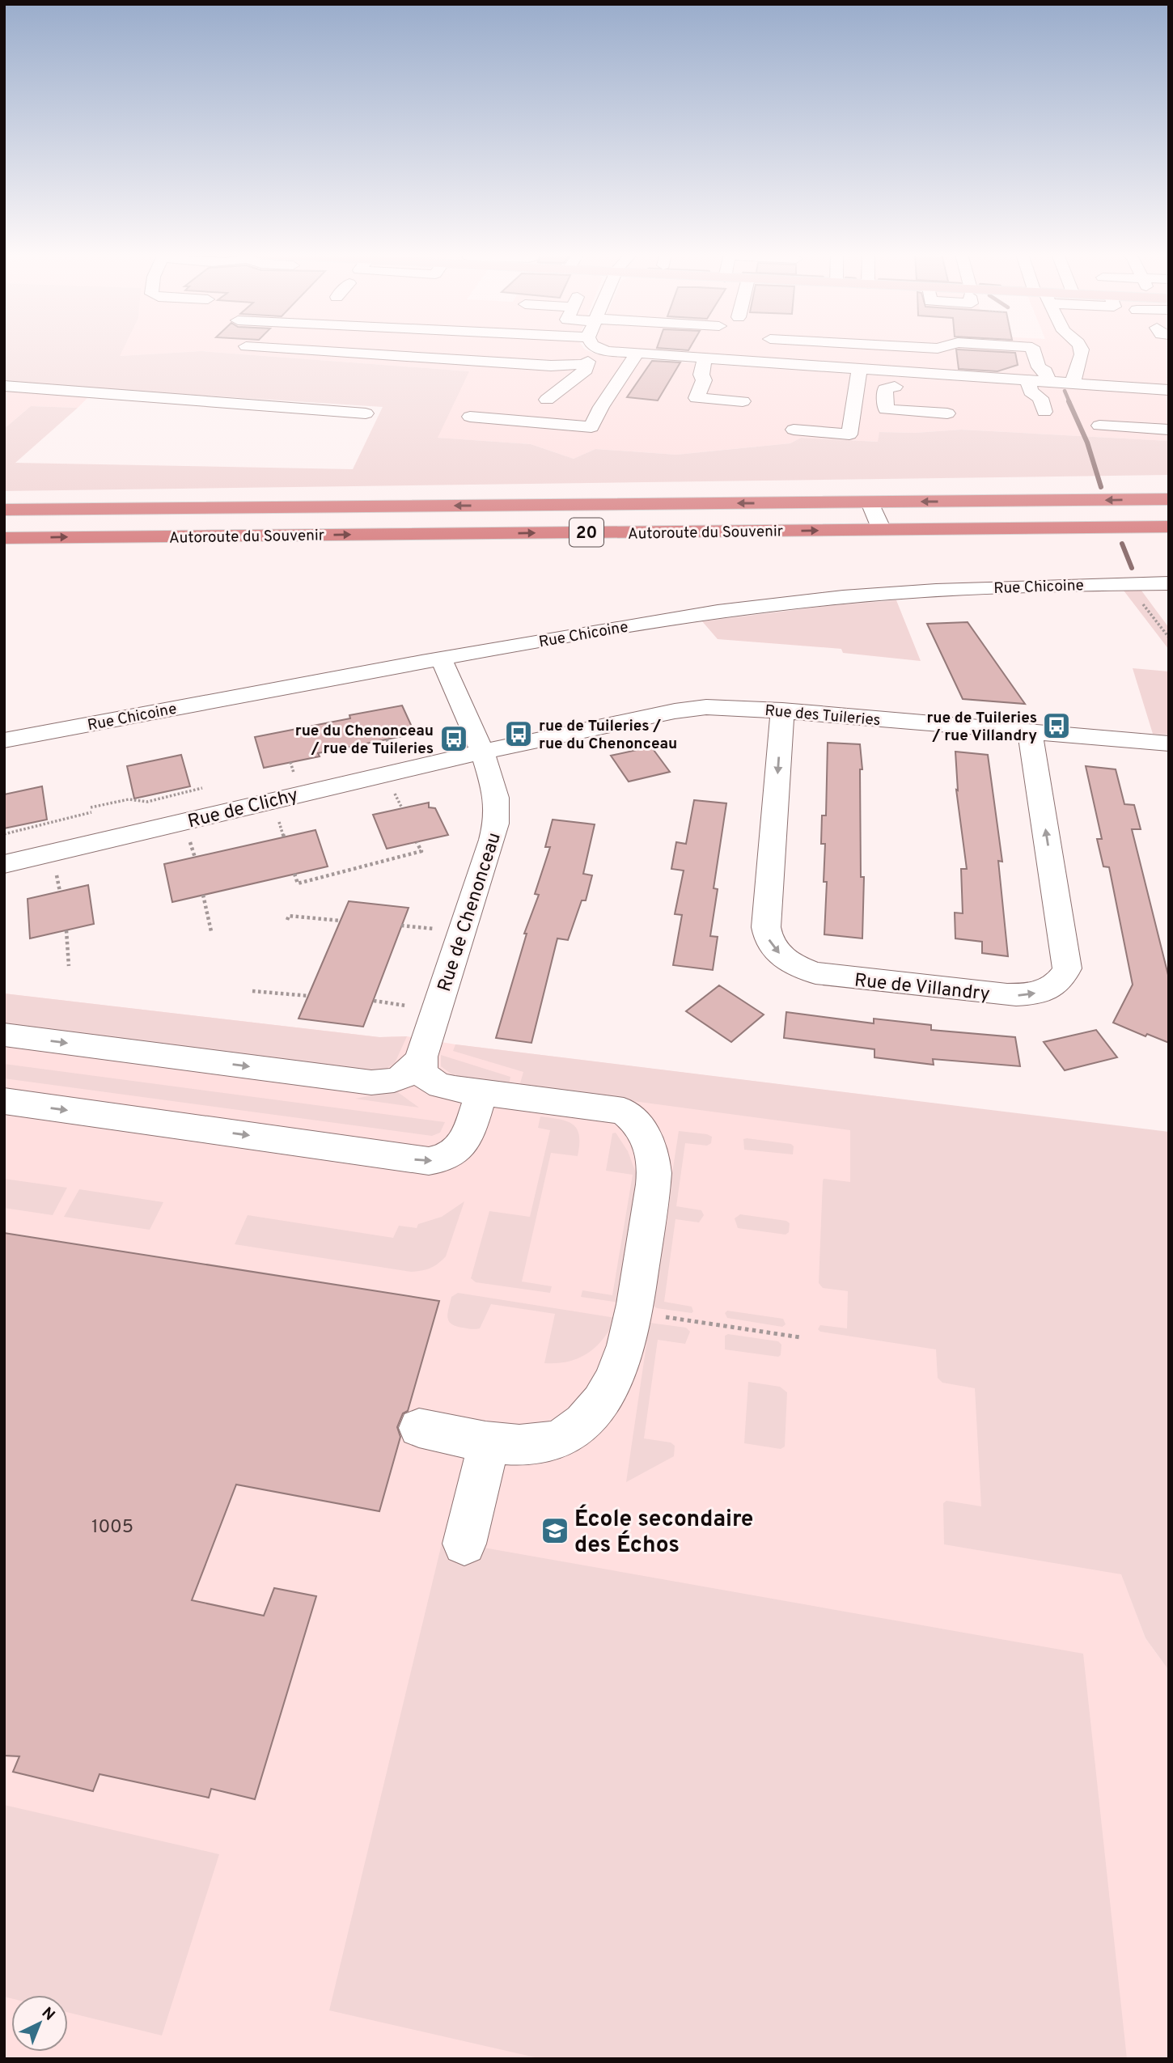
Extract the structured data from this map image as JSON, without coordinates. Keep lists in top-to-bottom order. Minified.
{"streets":{"highway":["Autoroute du Souvenir","20"],"street":["Rue Chicoine","Rue des Tuileries","Rue de Clichy","Rue de Chenonceau","Rue de Villandry"]},"crossings":[["Rue Chicoine","Rue de Chenonceau"],["Rue des Tuileries","Rue de Clichy"],["Rue des Tuileries","Rue de Chenonceau"],["Rue des Tuileries","Rue de Villandry"],["Rue de Clichy","Rue de Chenonceau"]],"places":{"bus stop":["rue de Tuileries / rue Villandry","rue de Tuileries / rue du Chenonceau","rue du Chenonceau / rue de Tuileries"],"school or university":["École secondaire des Échos"]},"house_numbers":["1005"],"north":"top right"}
